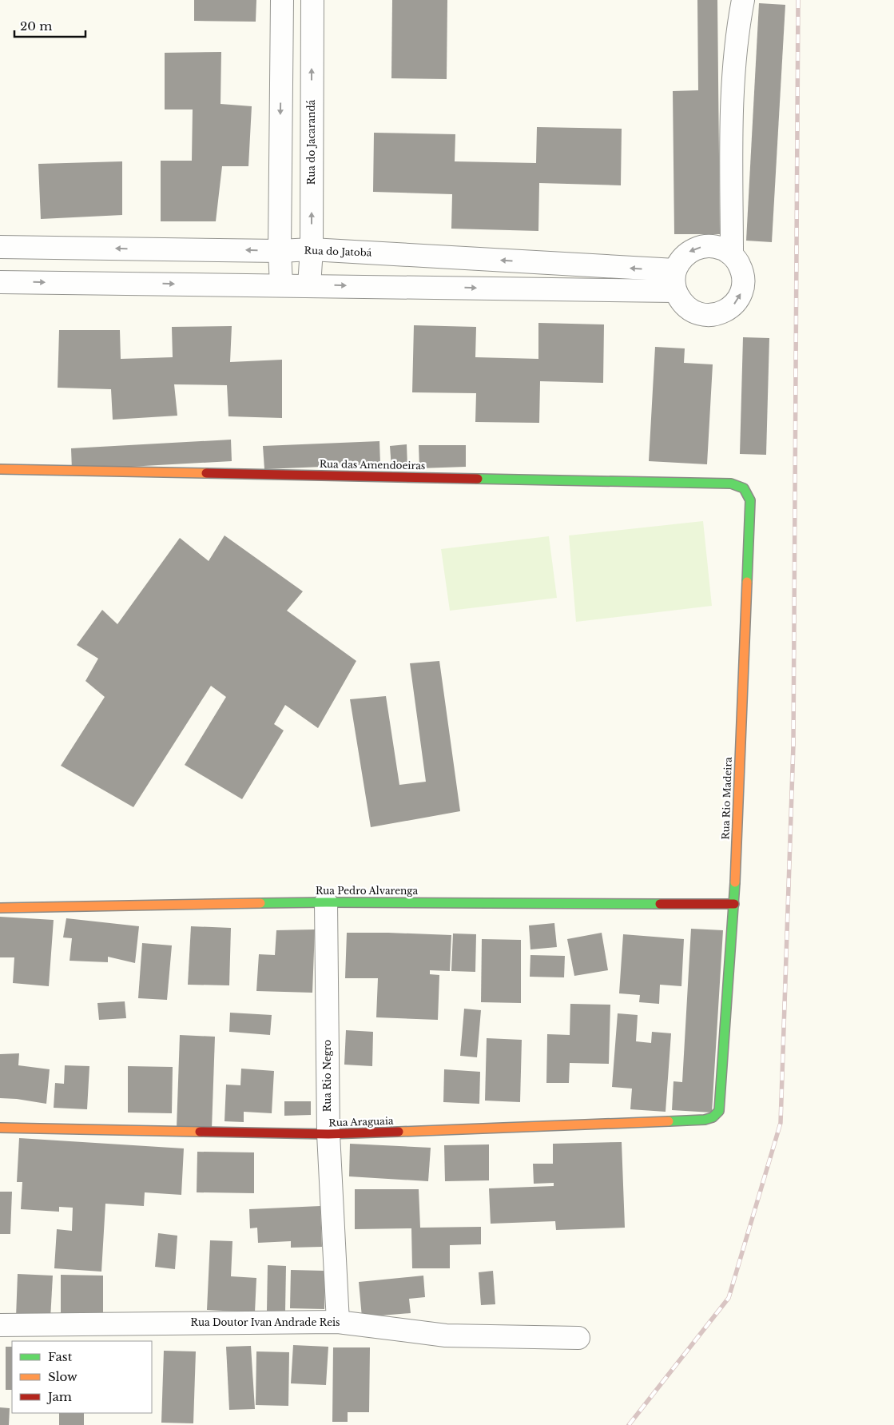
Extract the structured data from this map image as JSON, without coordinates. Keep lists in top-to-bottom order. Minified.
{"streets":{"street":["Rua do Jacarandá","Rua do Jatobá","Rua das Amendoeiras","Rua Rio Madeira","Rua Pedro Alvarenga","Rua Rio Negro","Rua Araguaia","Rua Doutor Ivan Andrade Reis"]},"crossings":[["Rua do Jacarandá","Rua do Jatobá"],["Rua das Amendoeiras","Rua Rio Madeira"],["Rua Rio Madeira","Rua Pedro Alvarenga"],["Rua Rio Madeira","Rua Araguaia"],["Rua Pedro Alvarenga","Rua Rio Negro"],["Rua Rio Negro","Rua Araguaia"],["Rua Rio Negro","Rua Doutor Ivan Andrade Reis"]],"legend":["Fast","Slow","Jam"],"scale_bar":"20 m"}
